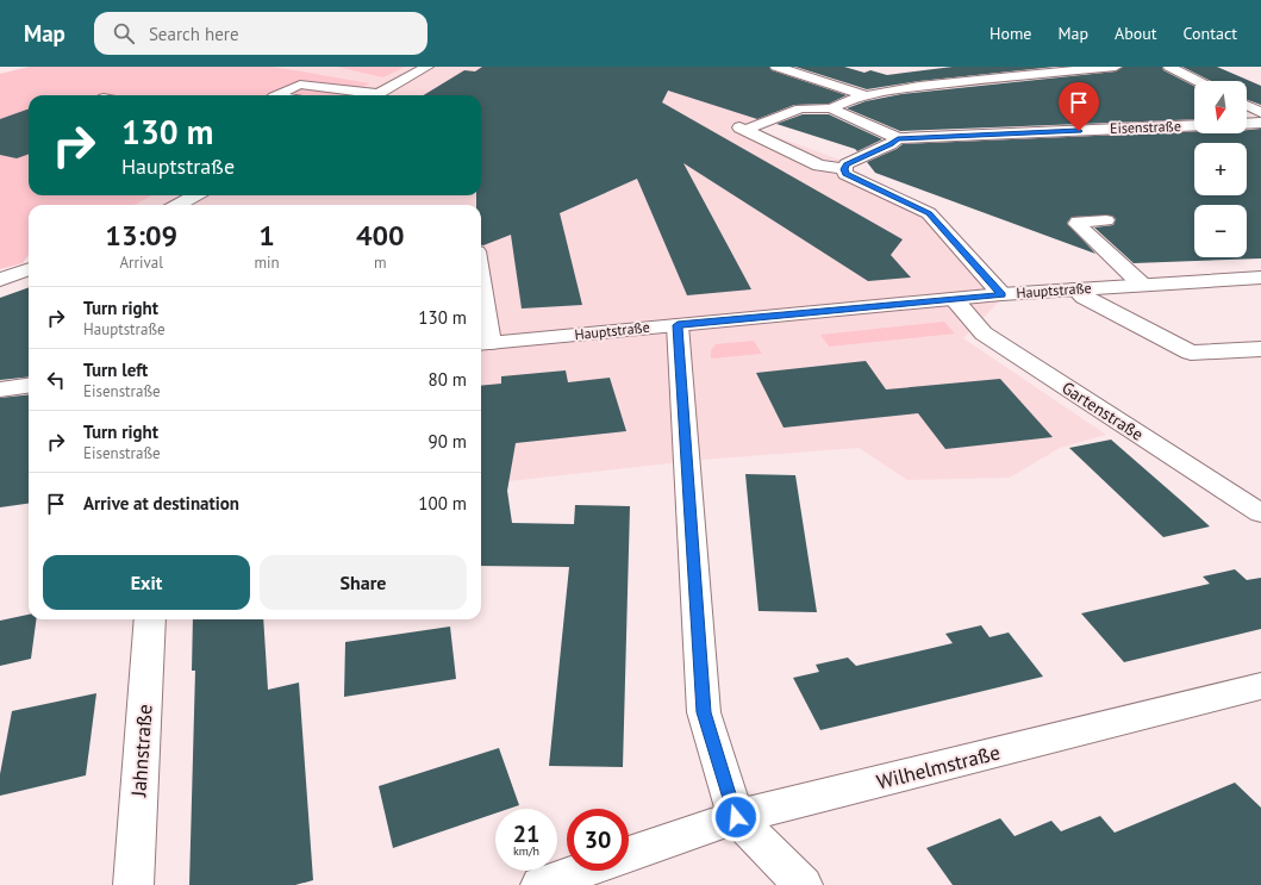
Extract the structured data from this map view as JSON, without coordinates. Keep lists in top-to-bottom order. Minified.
{"streets":{"street":["Eisenstraße","Hauptstraße","Gartenstraße","Jahnstraße","Wilhelmstraße"]},"crossings":[["Hauptstraße","Gartenstraße"]],"north":"bottom","page":{"header":"Map","search":"Search here","nav":["Home","Map","About","Contact"],"map_buttons":["+","−"],"turn":["130 m","Hauptstraße"],"eta":["13:09","Arrival","1","min","400","m"],"list":[{"name":"Turn right","note":"Hauptstraße","value":"130 m"},{"name":"Turn left","note":"Eisenstraße","value":"80 m"},{"name":"Turn right","note":"Eisenstraße","value":"90 m"},{"name":"Arrive at destination","value":"100 m"}],"buttons":["Exit","Share"],"speed":"21 km/h","limit":"30"}}
